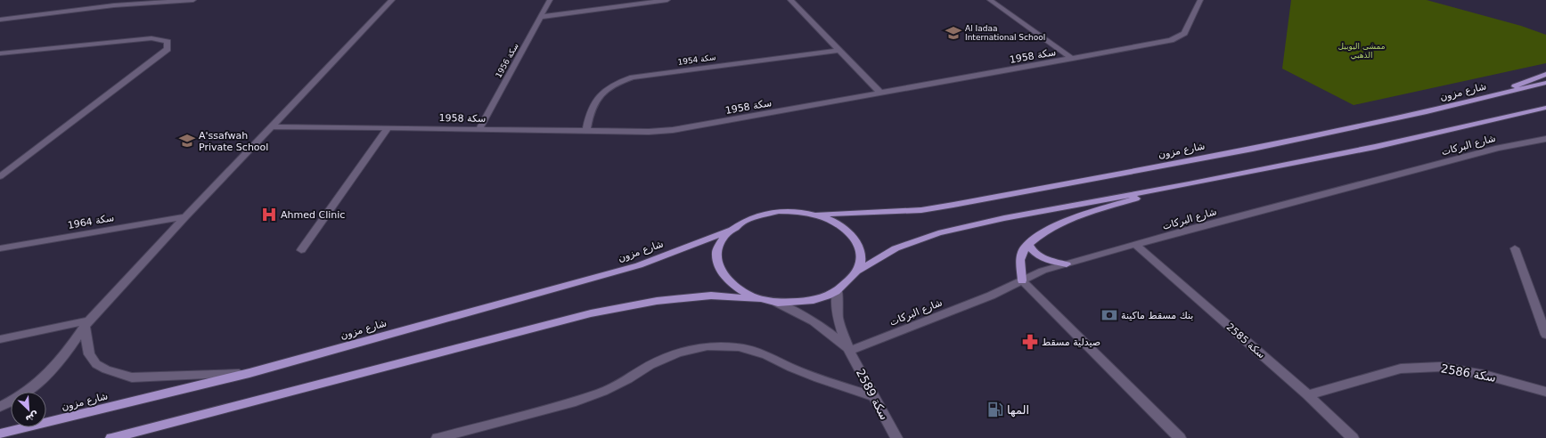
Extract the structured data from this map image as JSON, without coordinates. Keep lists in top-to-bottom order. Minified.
{"streets":{"main road":["شارع مزون"],"street":["سكة 1958","سكة 1954","سكة 1956","شارع البركات","سكة 1964","سكة 2585","سكة 2586","سكة 2589"]},"crossings":[["سكة 1958","سكة 1954"],["سكة 1958","سكة 1956"],["شارع مزون","سكة 2589"],["شارع البركات","سكة 2585"],["شارع البركات","سكة 2589"],["سكة 2585","سكة 2586"]],"parks":["ممشى اليوبيل الذهبي"],"places":{"school or university":["Al Iadaa International School","A'ssafwah Private School"],"hospital":["Ahmed Clinic"],"bank":["بنك مسقط ماكينة"],"pharmacy":["صيدلية مسقط"],"fuel station":["المها"]},"north":"bottom right"}
